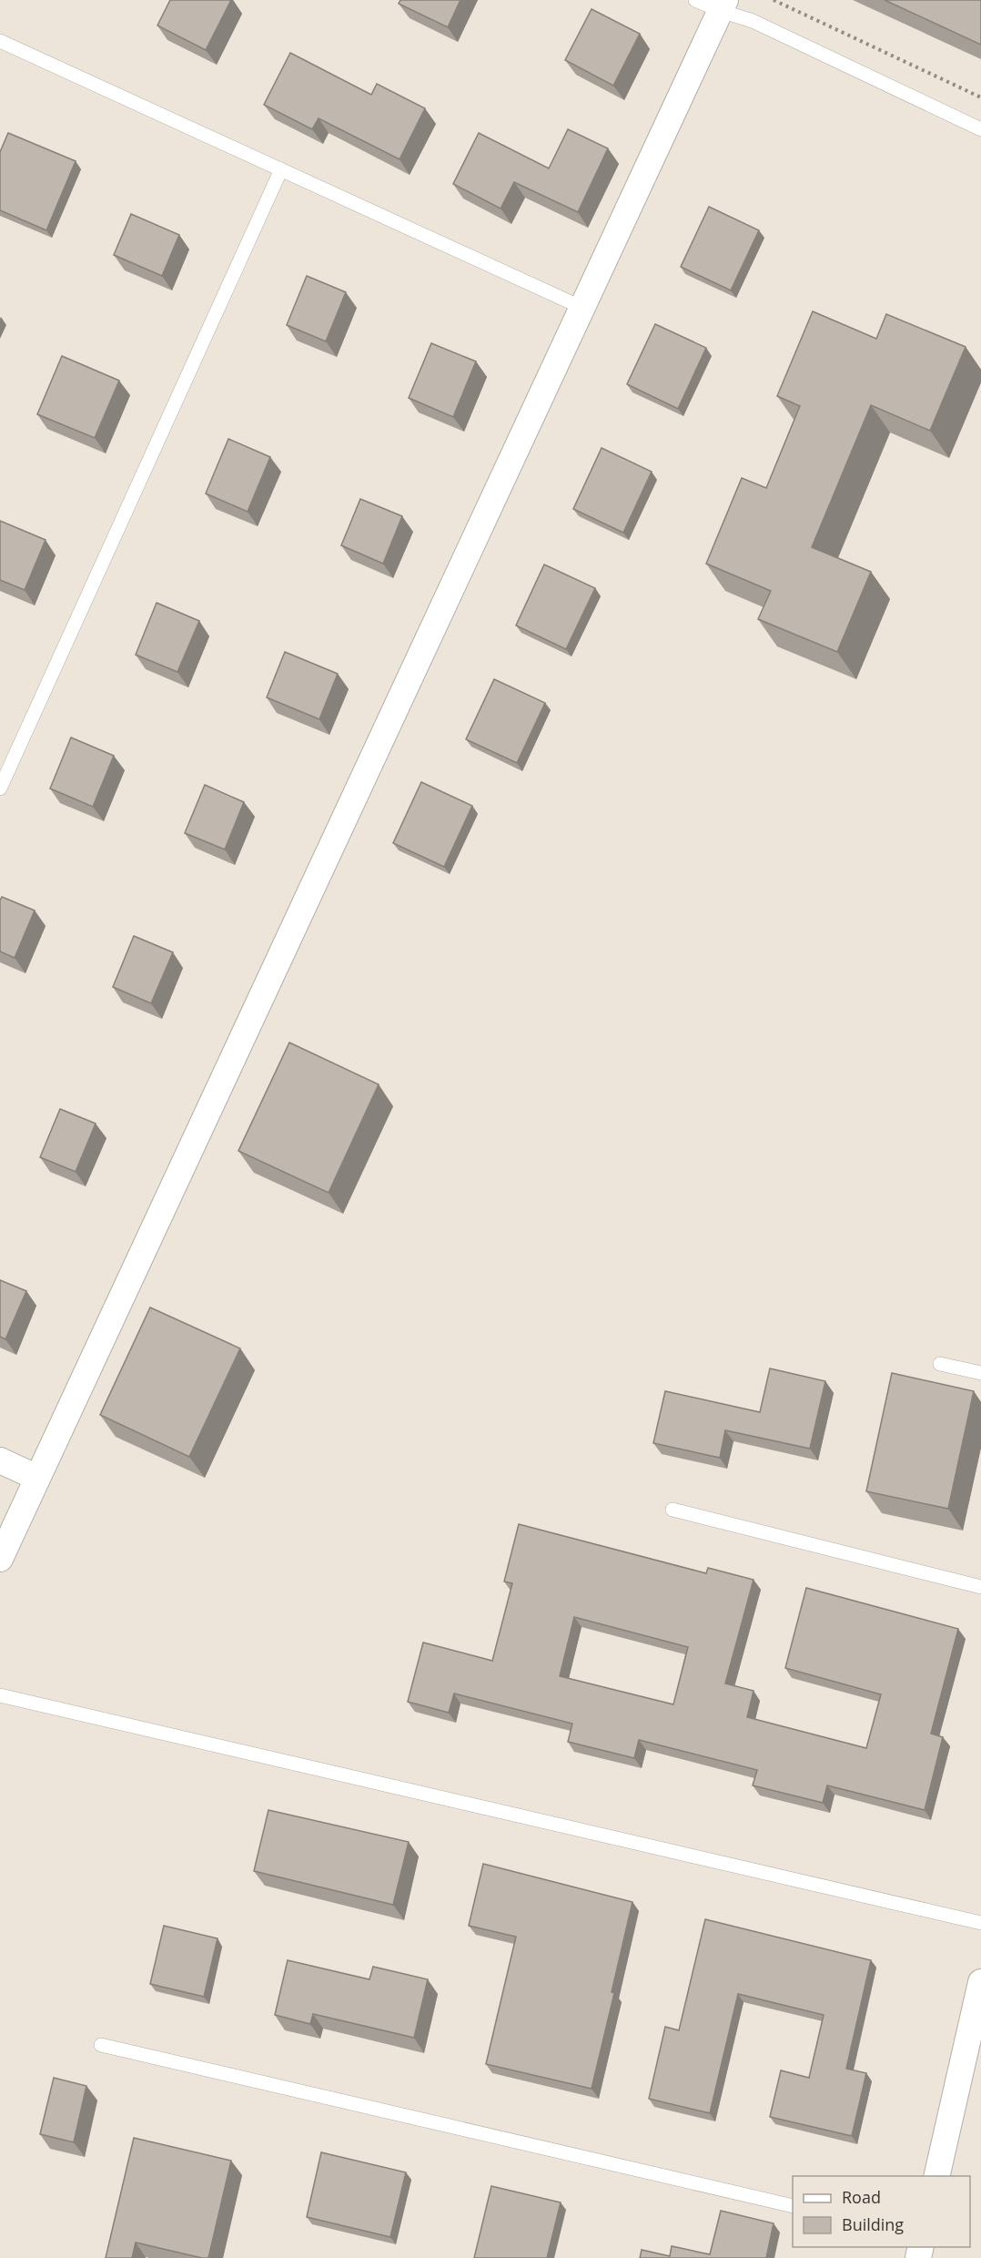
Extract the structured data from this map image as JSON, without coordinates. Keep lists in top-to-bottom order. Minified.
{"legend":["Road","Building"]}
